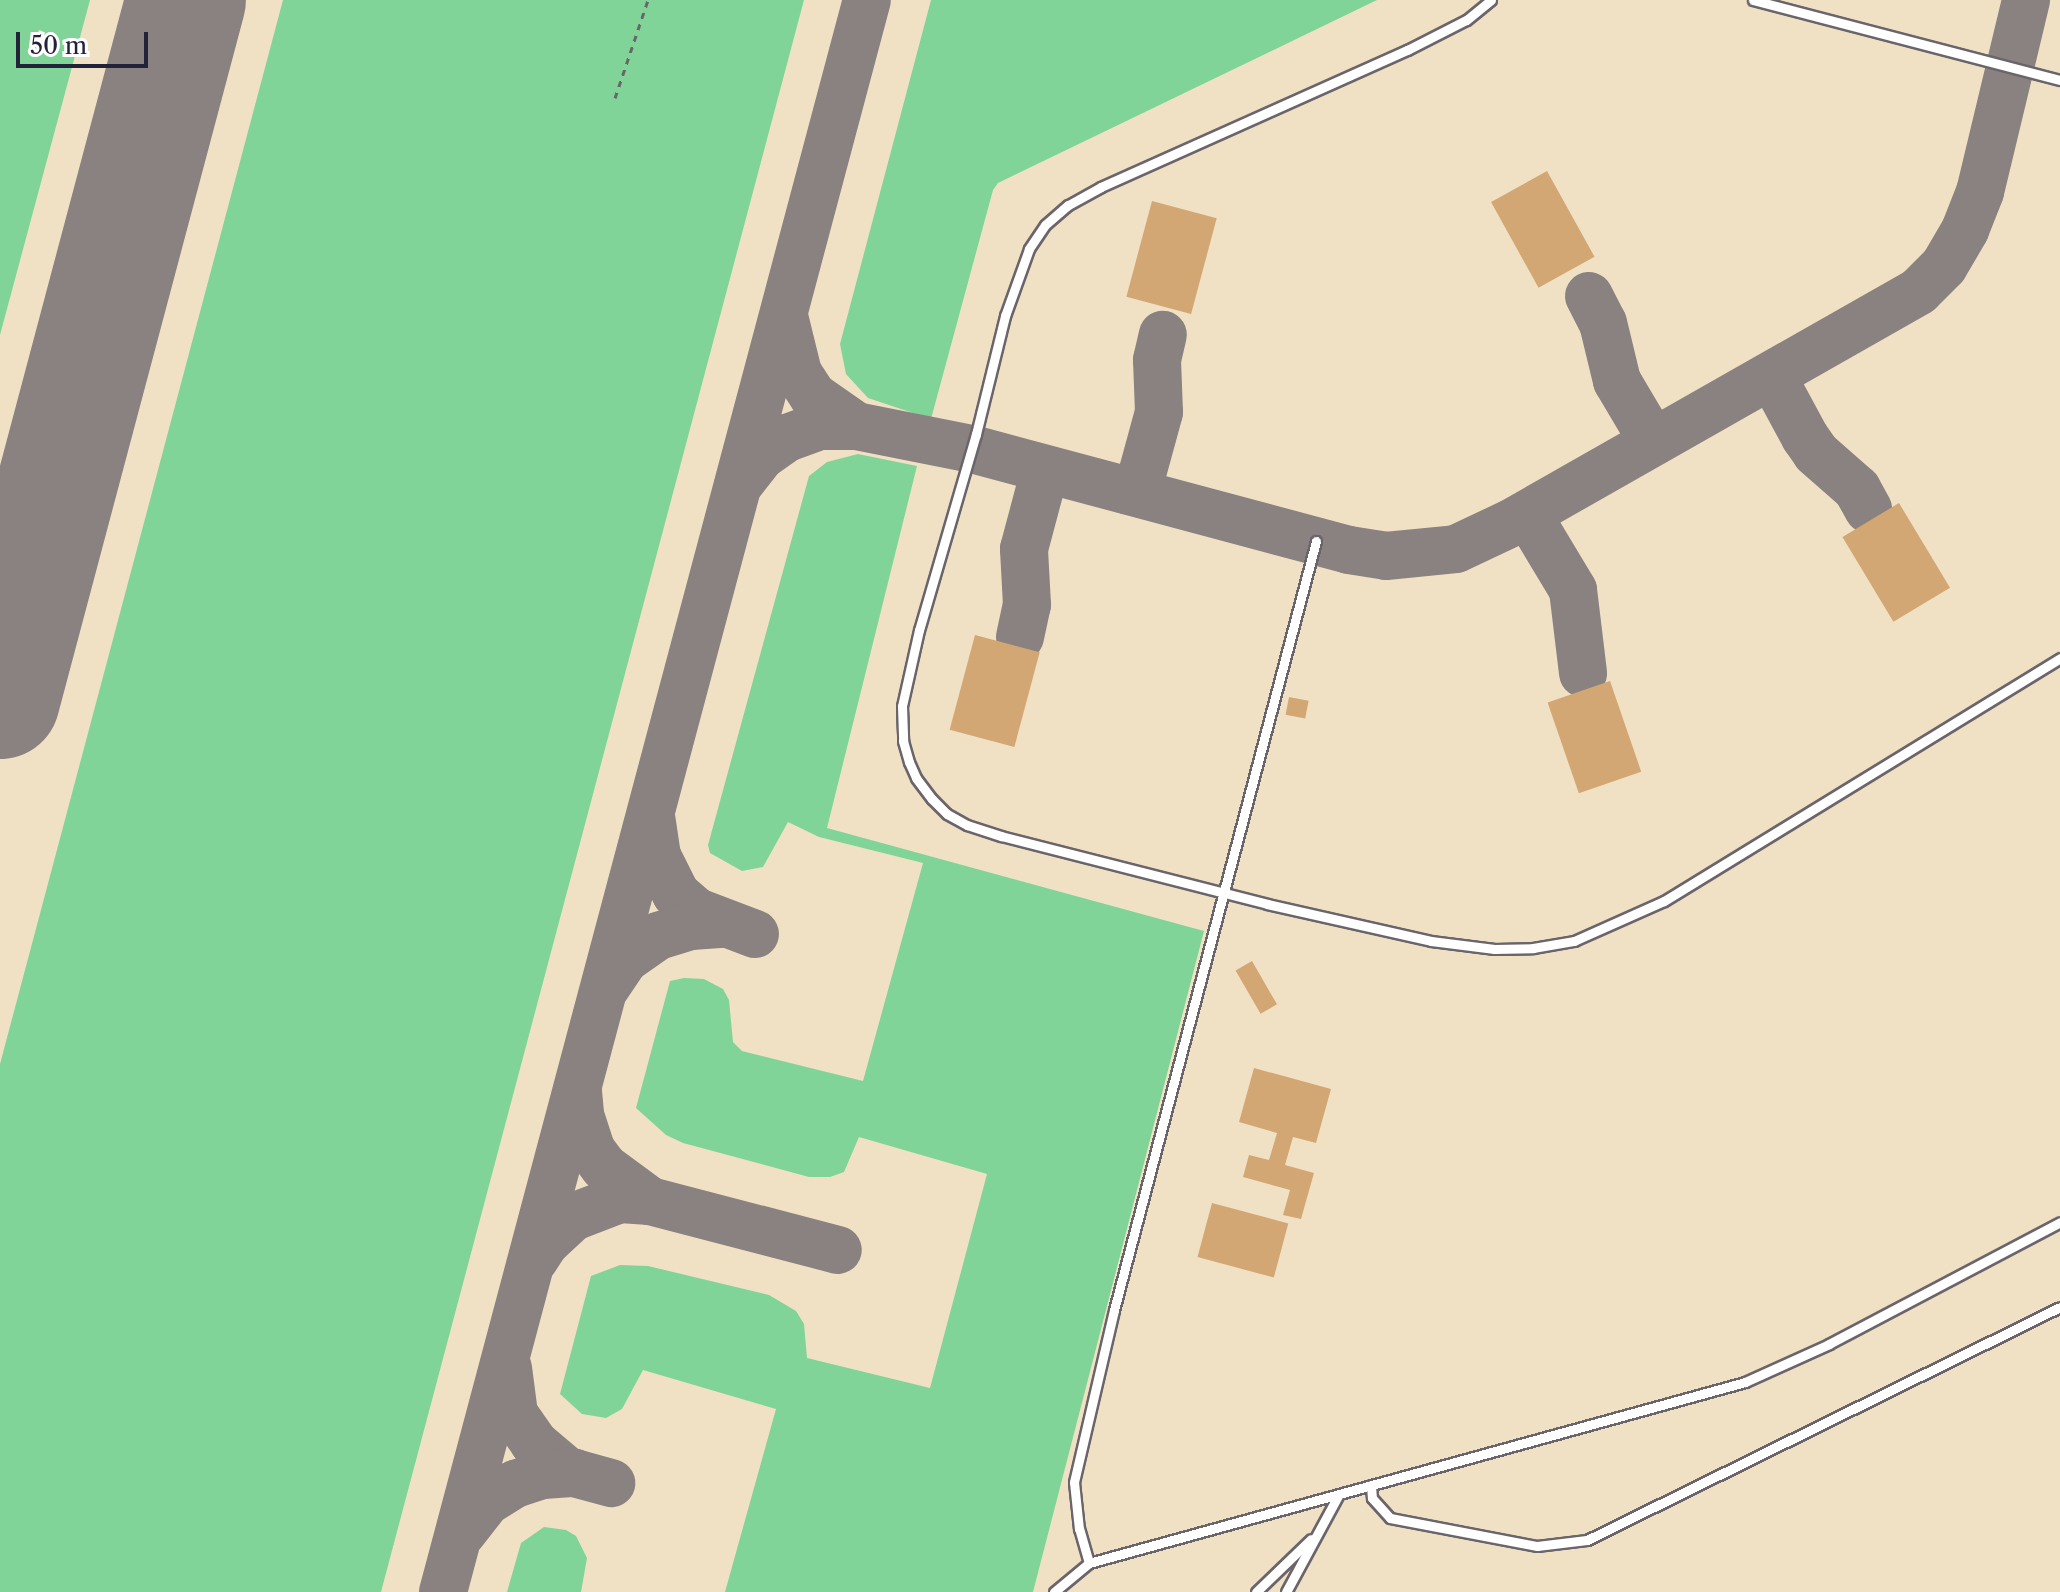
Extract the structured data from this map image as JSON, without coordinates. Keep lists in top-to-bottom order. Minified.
{"scale_bar":"50 m"}
